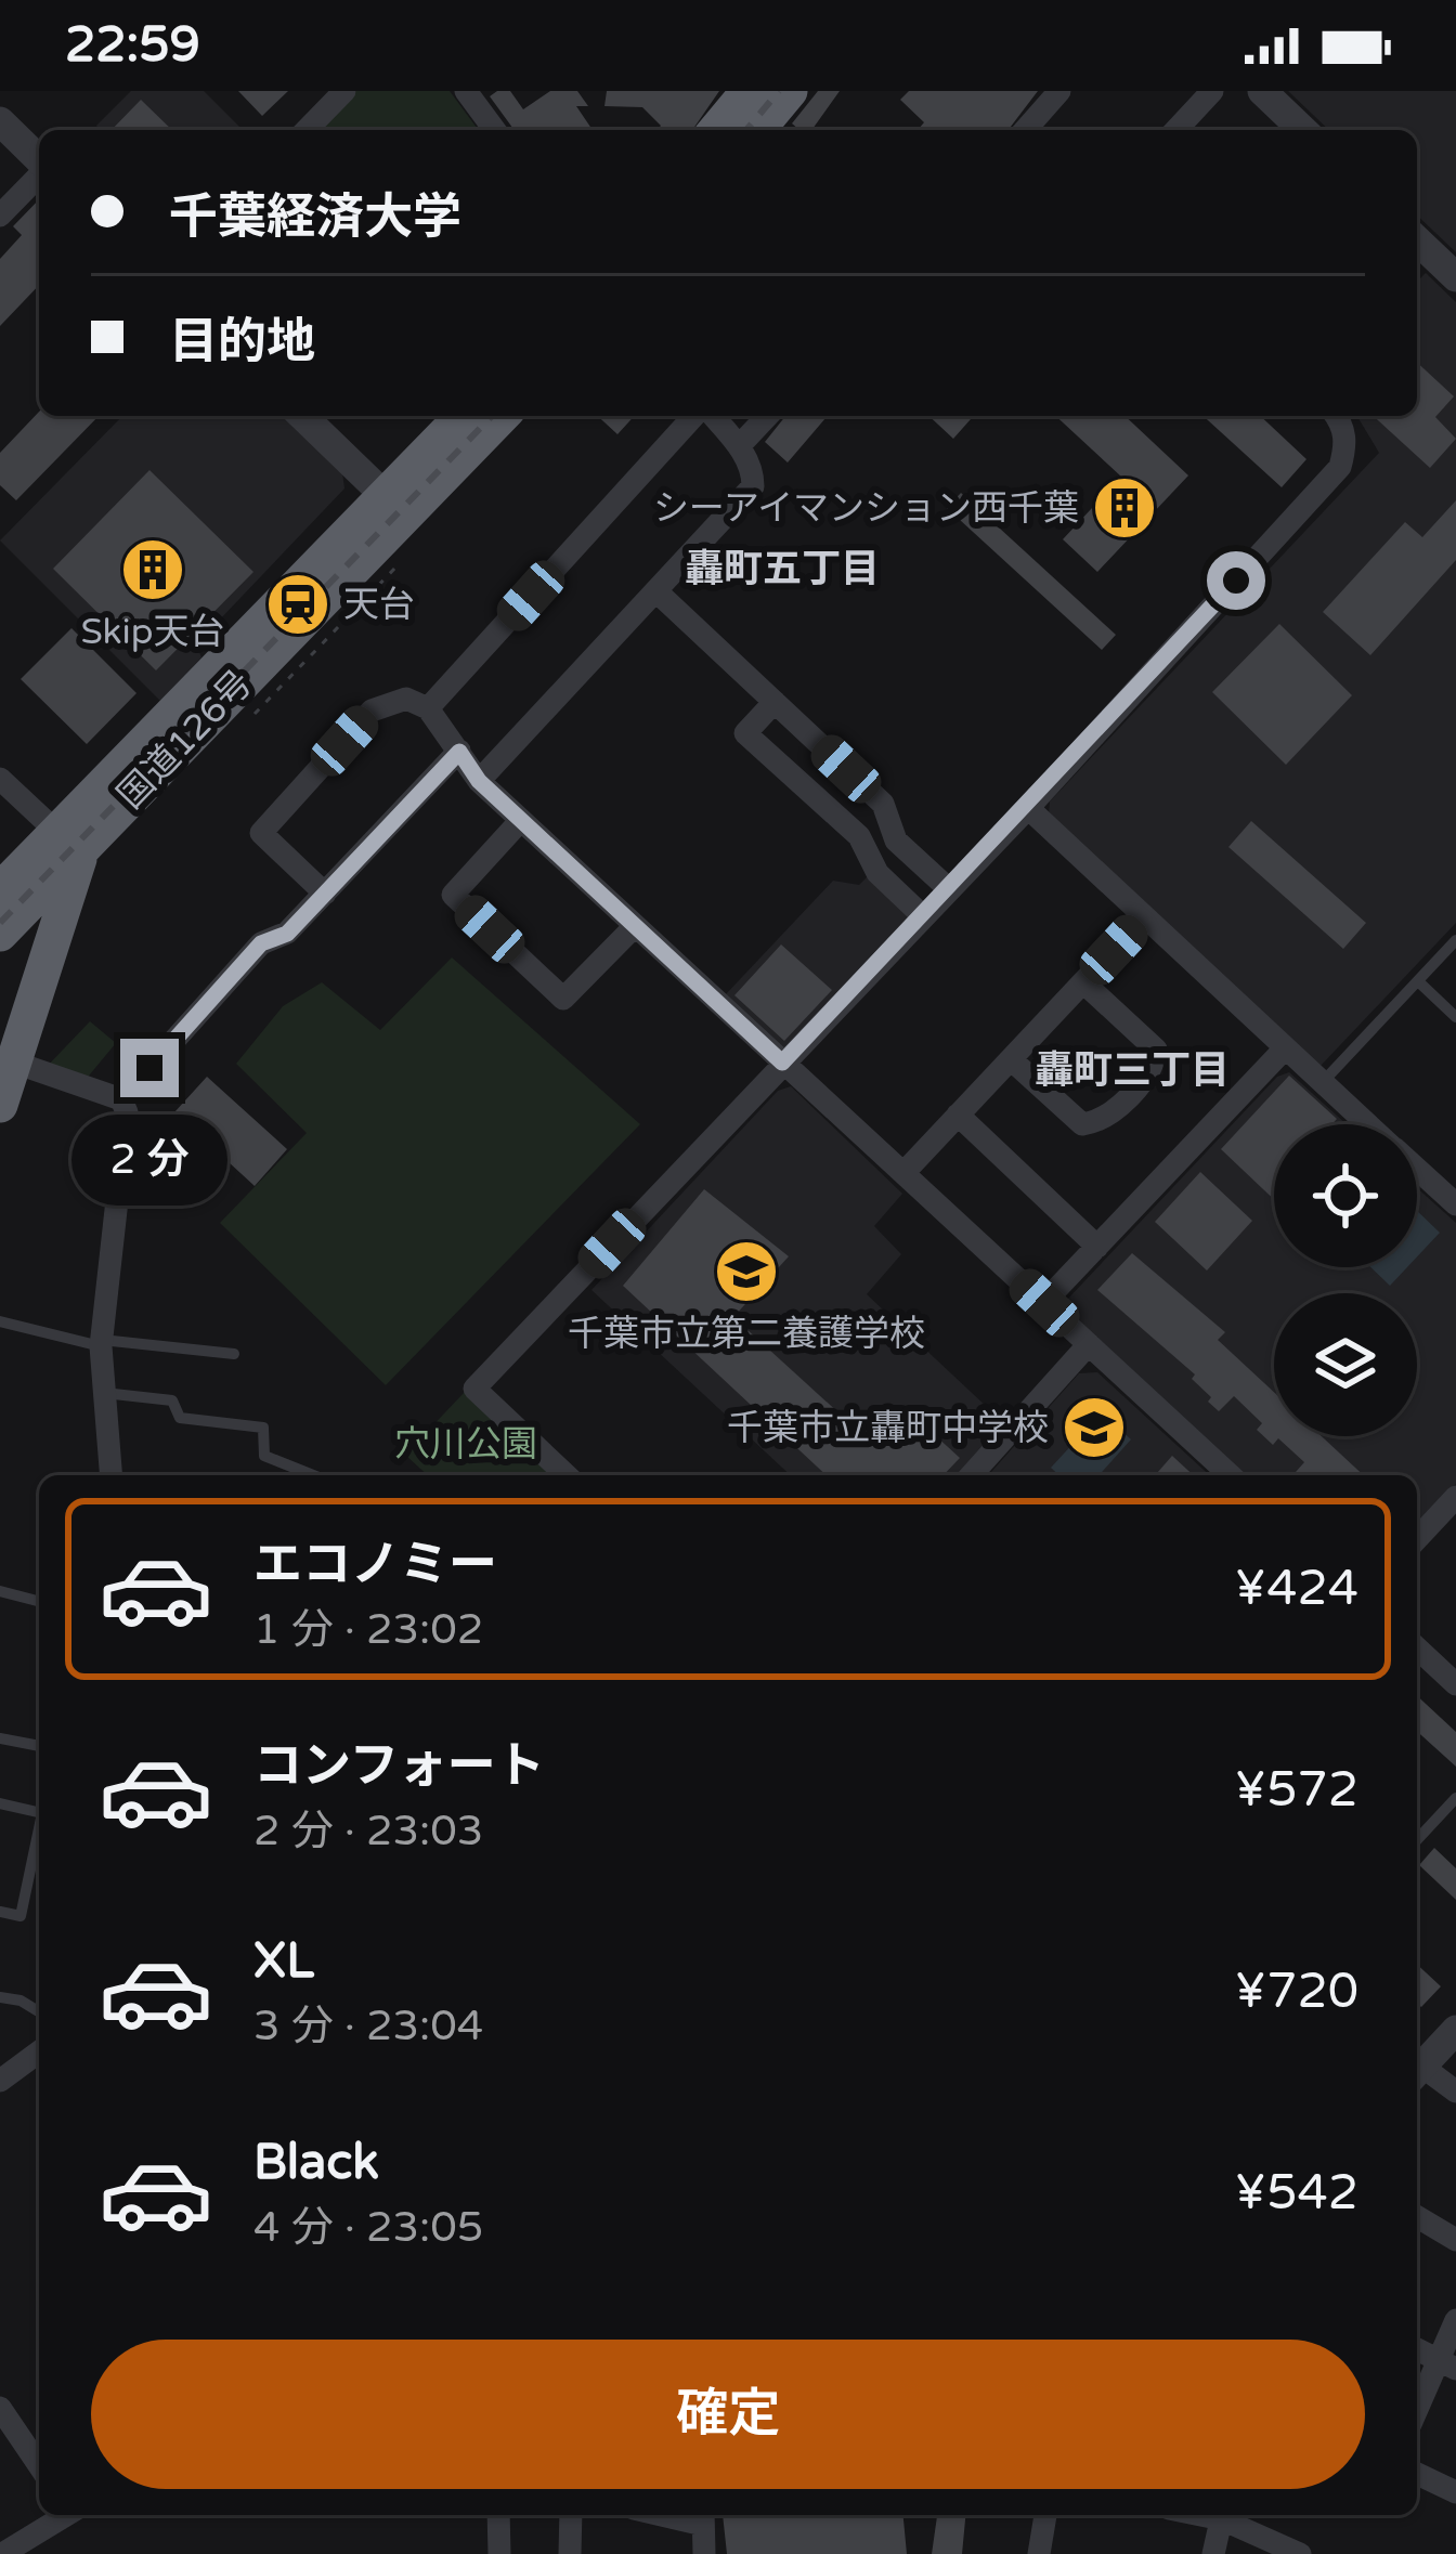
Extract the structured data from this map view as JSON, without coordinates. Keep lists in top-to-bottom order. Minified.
{"streets":{"highway":["国道126号"]},"districts":["轟町五丁目","轟町三丁目"],"parks":["穴川公園"],"places":{"building":["シーアイマンション西千葉","Skip天台"],"station":["天台"],"school or university":["千葉市立第二養護学校","千葉市立轟町中学校"]},"page":{"status":"22:59","banner":["千葉経済大学","目的地"],"bubble":"2 分","list":[{"name":"エコノミー","note":"1 分 · 23:02","value":"¥424"},{"name":"コンフォート","note":"2 分 · 23:03","value":"¥572"},{"name":"XL","note":"3 分 · 23:04","value":"¥720"},{"name":"Black","note":"4 分 · 23:05","value":"¥542"}],"buttons":"確定"}}
